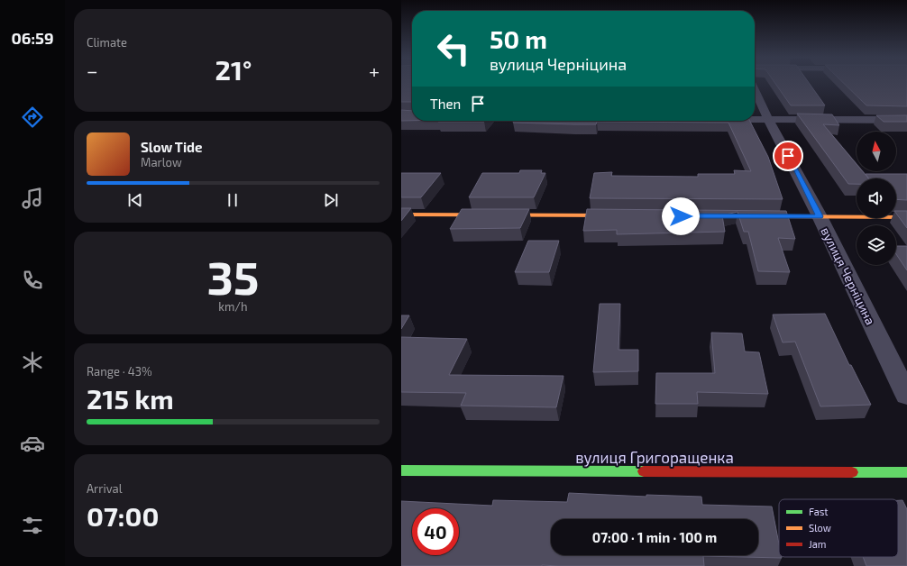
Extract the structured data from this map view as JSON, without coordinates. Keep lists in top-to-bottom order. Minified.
{"streets":{"street":["вулиця Черніцина","вулиця Григоращенка"]},"legend":["Fast","Slow","Jam"],"north":"top","page":{"tabs":"06:59","tile":["Climate",["35","km/h"],["Range · 43%","215 km"],["Arrival","07:00"]],"turn":["50 m","вулиця Черніцина"],"heat":["−","21°","+"],"then":"Then","song":["Slow Tide","Marlow"],"limit":"40","trip":"07:00 · 1 min · 100 m"}}
